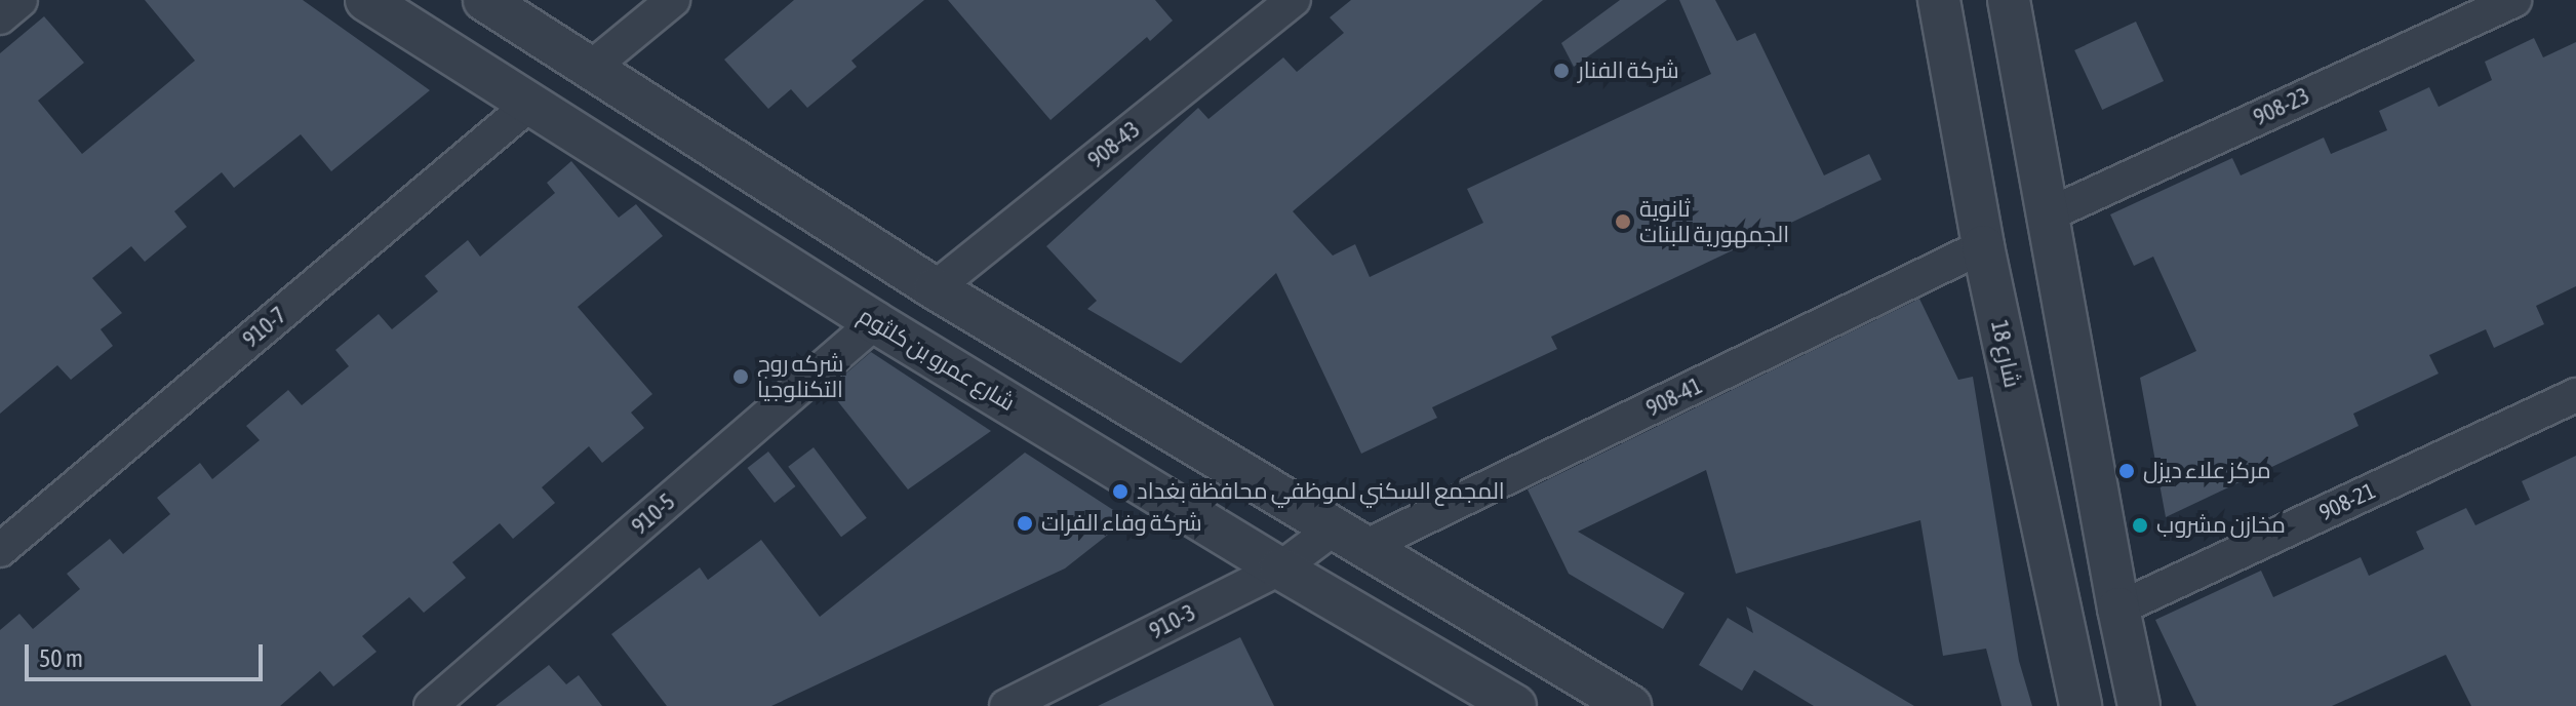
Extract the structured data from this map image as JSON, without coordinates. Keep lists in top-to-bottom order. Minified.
{"streets":{"street":["908-23","908-43","910-7","شارع 18","شارع عمرو بن كلثوم","908-41","908-21","910-5","910-3"]},"crossings":[["910-7","شارع عمرو بن كلثوم"],["شارع 18","908-41"],["شارع عمرو بن كلثوم","910-5"],["شارع عمرو بن كلثوم","910-3"],["908-41","910-3"]],"places":["شركة الفنار","ثانوية الجمهورية للبنات","شركه روح التكنلوجيا","مركز علاء ديزل","المجمع السكني لموظفي محافظة بغداد","شركة وفاء الفرات","مخازن مشروب"],"scale_bar":"50 m"}
